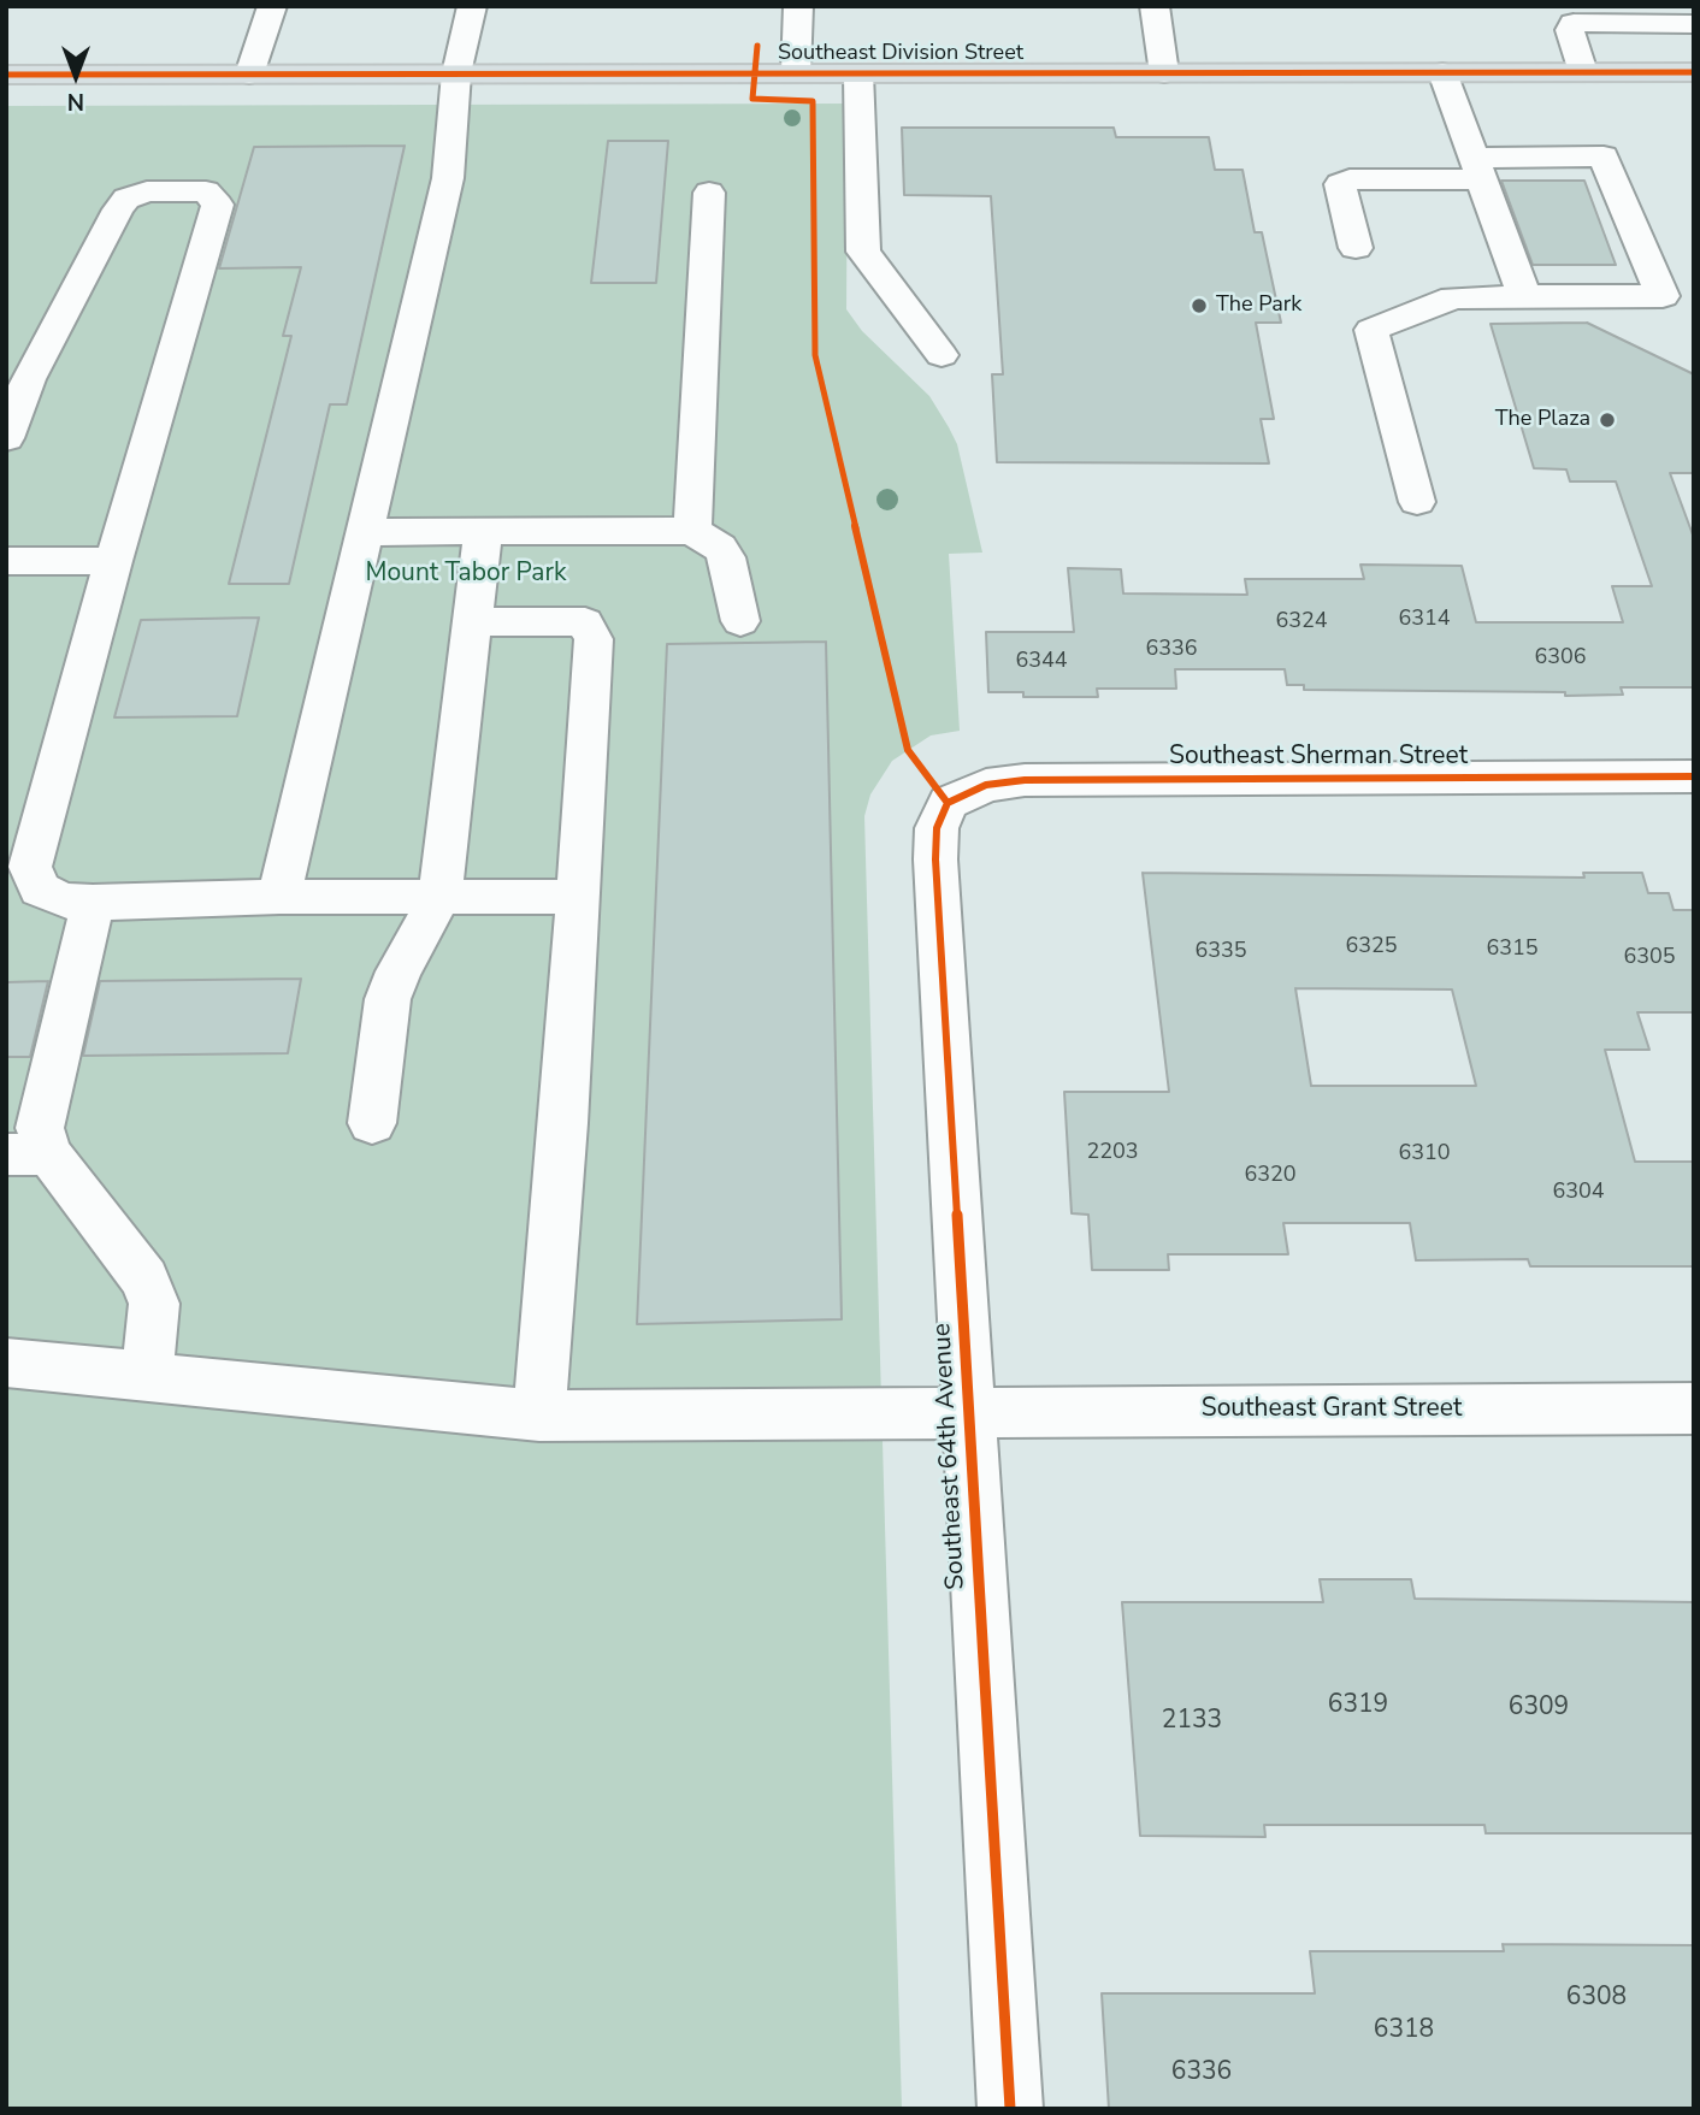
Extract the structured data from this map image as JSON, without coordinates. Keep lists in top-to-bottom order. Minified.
{"streets":{"main road":["Southeast Division Street"],"street":["Southeast Sherman Street","Southeast Grant Street","Southeast 64th Avenue"]},"crossings":[["Southeast Sherman Street","Southeast 64th Avenue"],["Southeast Grant Street","Southeast 64th Avenue"]],"parks":["Mount Tabor Park"],"places":["The Park","The Plaza"],"house_numbers":["6314","6324","6336","6306","6344","6325","6315","6335","6305","2203","6310","6320","6304","6319","6309","2133","6308","6318","6336"],"north":"bottom"}
